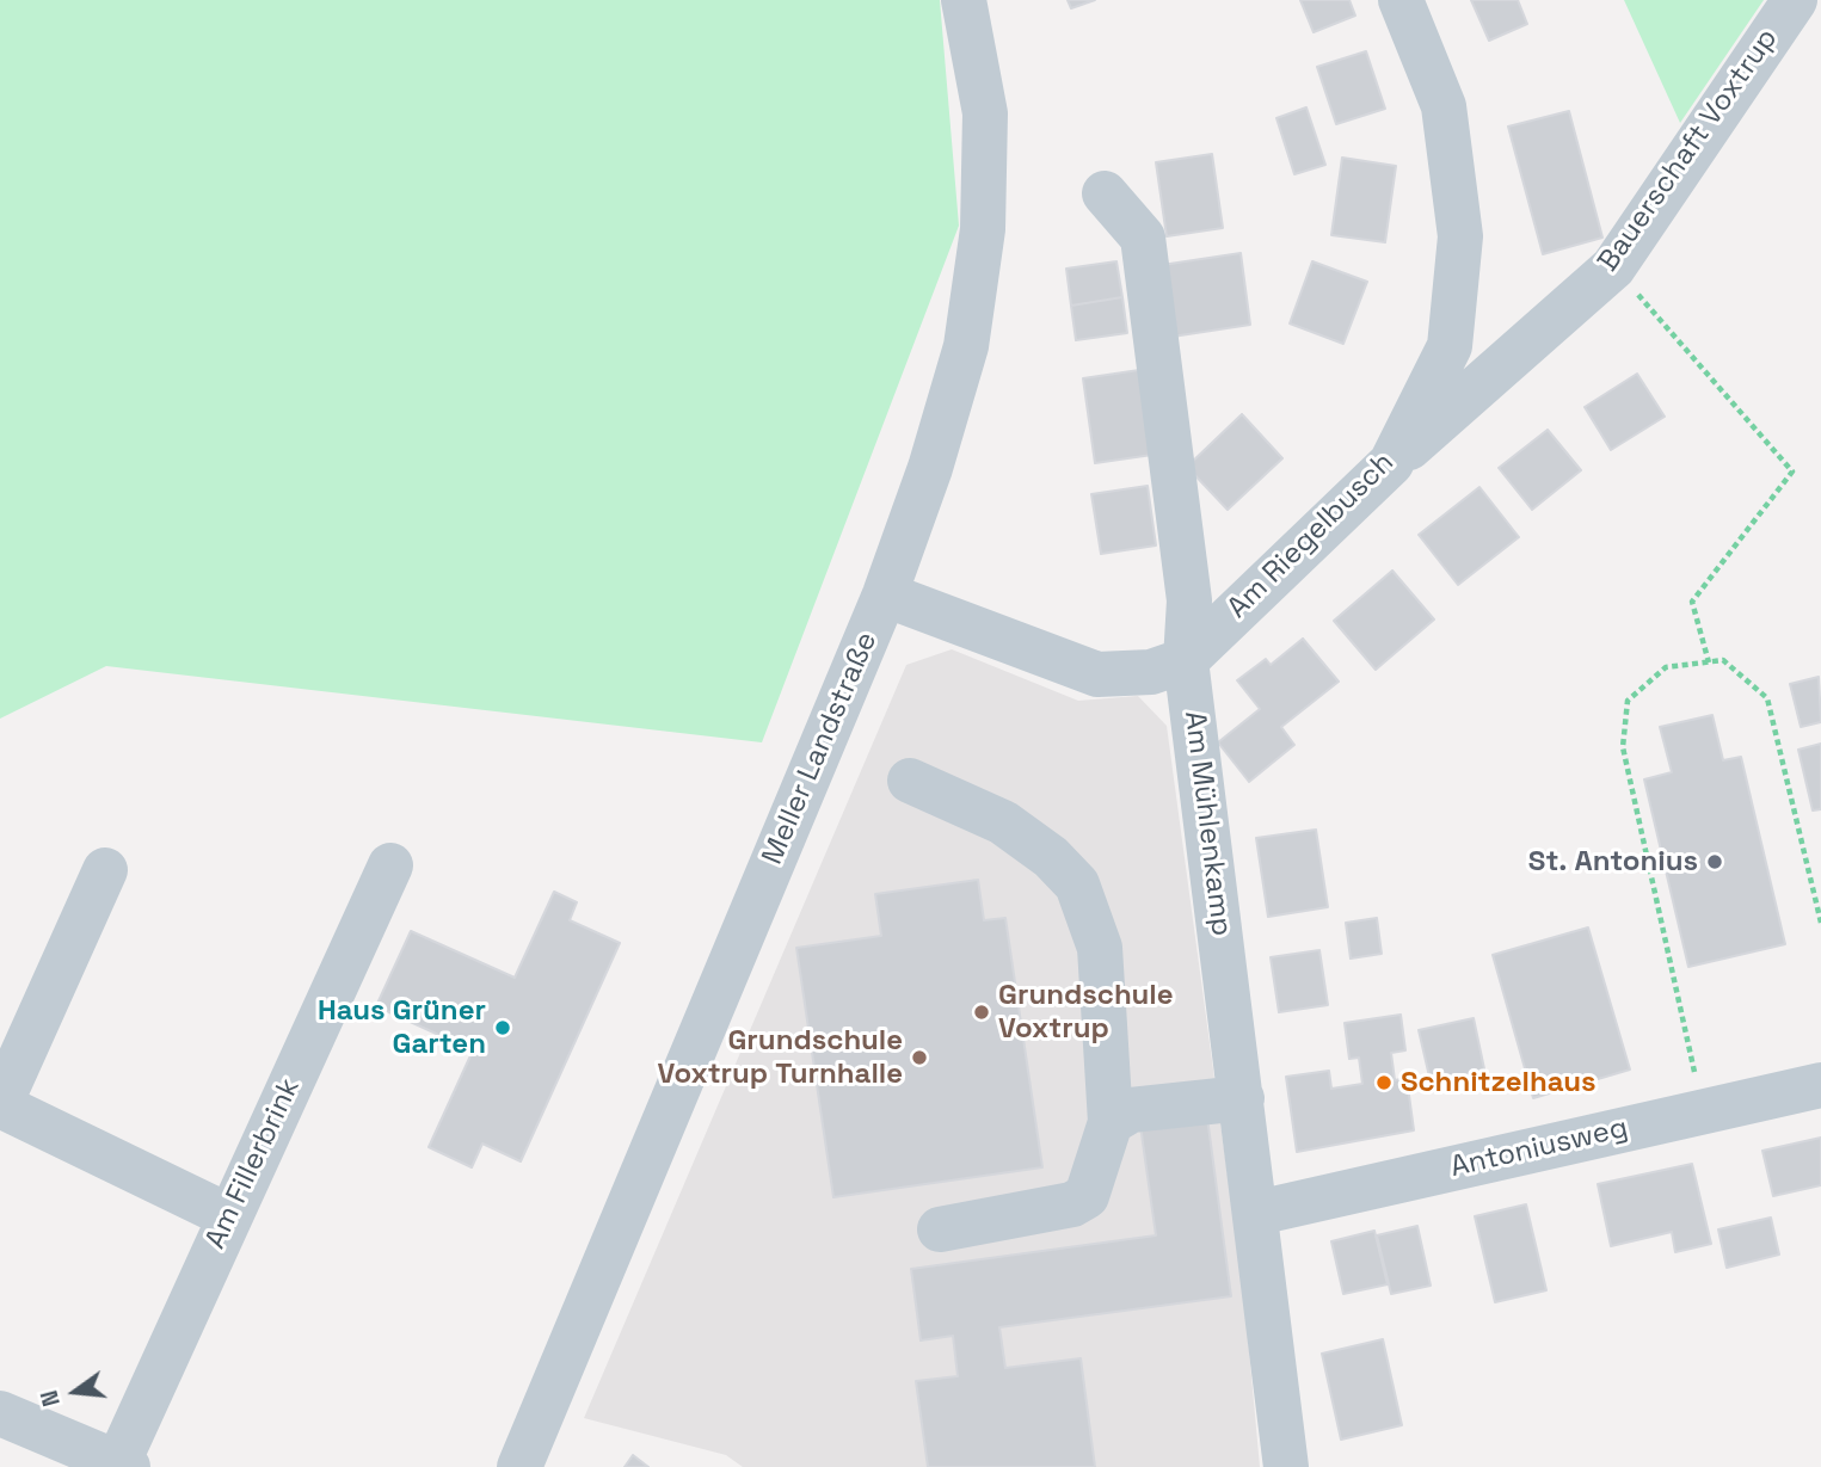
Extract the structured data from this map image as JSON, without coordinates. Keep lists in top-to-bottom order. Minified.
{"streets":{"street":["Bauerschaft Voxtrup","Am Riegelbusch","Meller Landstraße","Am Mühlenkamp","Antoniusweg","Am Fillerbrink"]},"crossings":[["Bauerschaft Voxtrup","Am Riegelbusch"],["Am Riegelbusch","Meller Landstraße"],["Am Riegelbusch","Am Mühlenkamp"],["Am Mühlenkamp","Antoniusweg"]],"places":["St. Antonius","Grundschule Voxtrup","Haus Grüner Garten","Grundschule Voxtrup Turnhalle","Schnitzelhaus"],"north":"left"}
